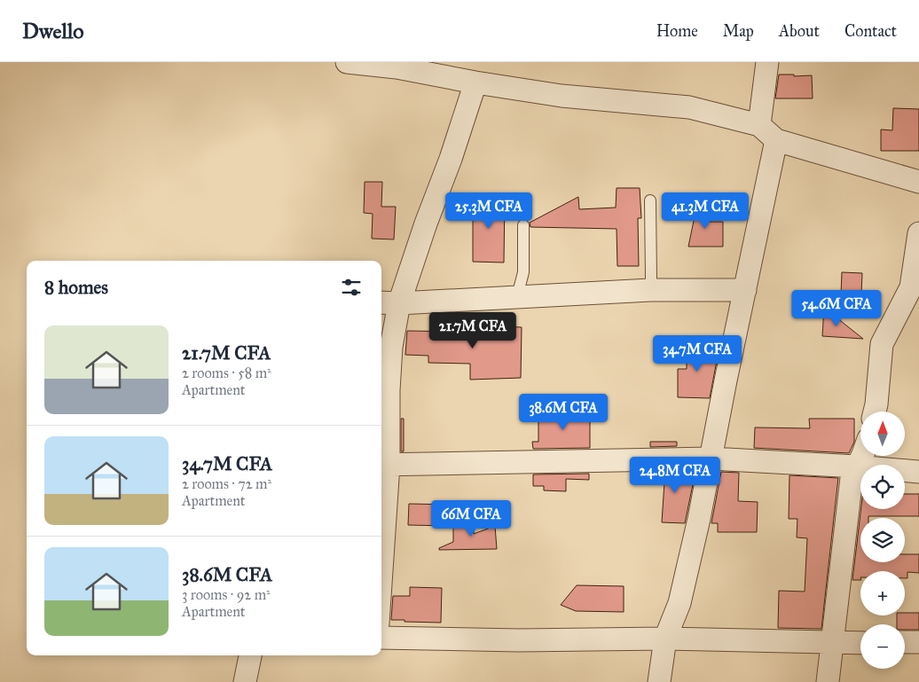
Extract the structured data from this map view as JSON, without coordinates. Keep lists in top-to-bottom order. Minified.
{"north":"top","page":{"header":"Dwello","nav":["Home","Map","About","Contact"],"price":["25.3M CFA","41.3M CFA","54.6M CFA","21.7M CFA","34.7M CFA","38.6M CFA","24.8M CFA","66M CFA"],"heading":"8 homes","list":[{"name":"21.7M CFA","note":"2 rooms · 58 m² · Apartment"},{"name":"34.7M CFA","note":"2 rooms · 72 m² · Apartment"},{"name":"38.6M CFA","note":"3 rooms · 92 m² · Apartment"}],"map_buttons":["+","−"]}}
